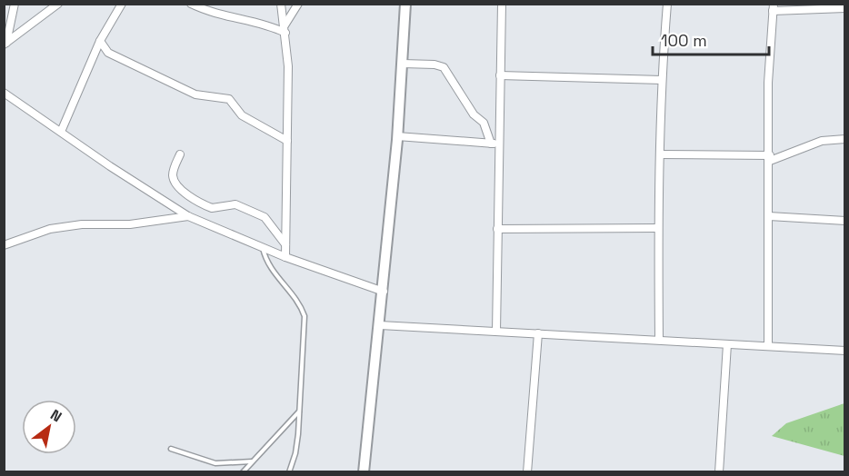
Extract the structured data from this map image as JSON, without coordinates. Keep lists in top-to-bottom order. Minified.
{"scale_bar":"100 m","north":"top right"}
